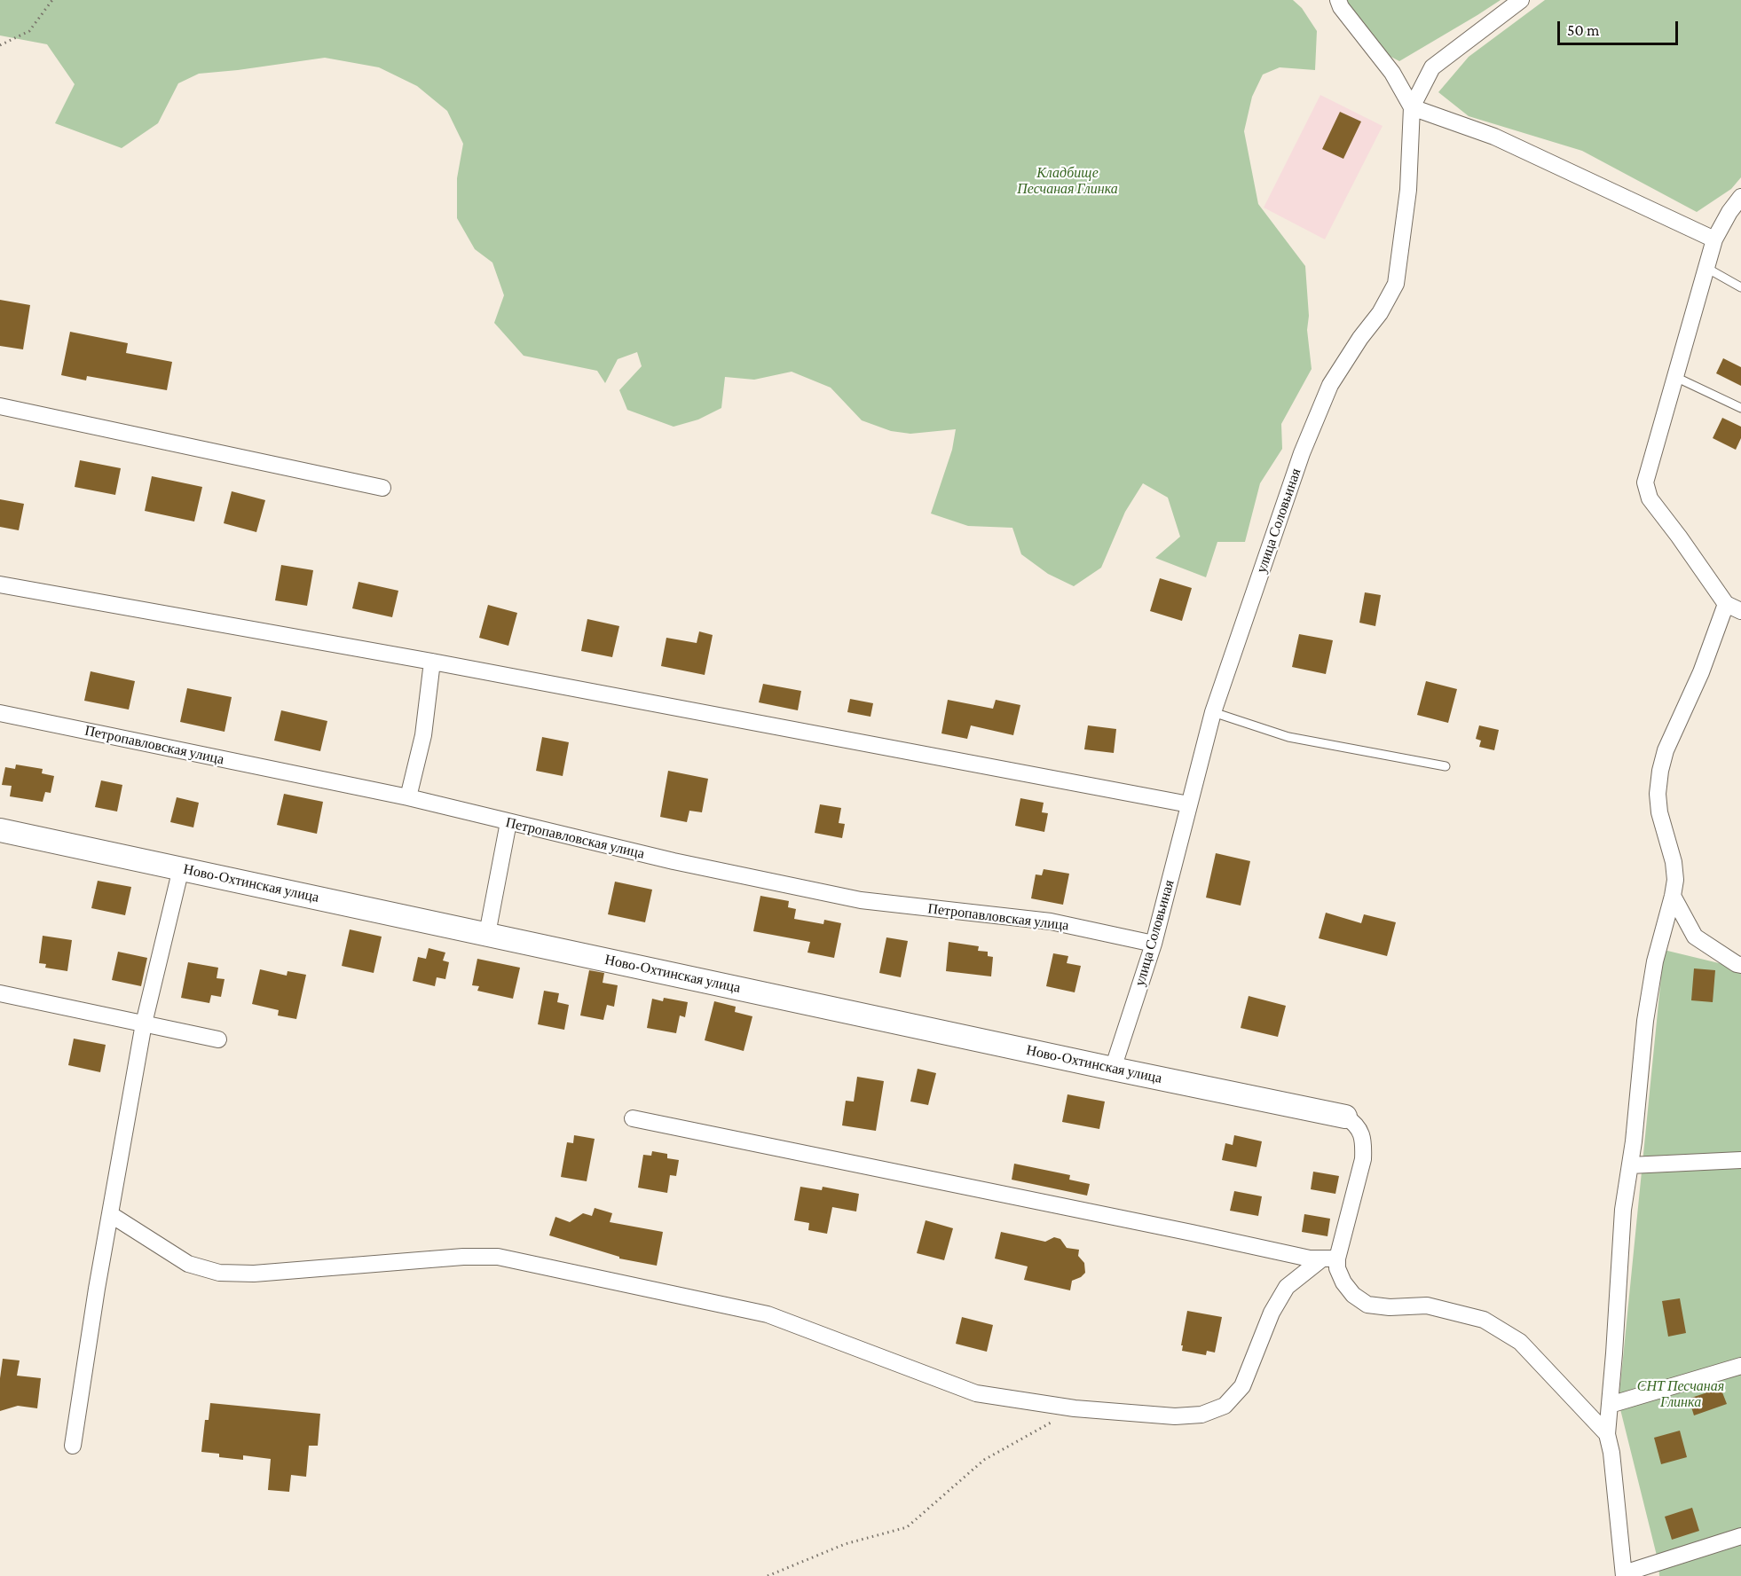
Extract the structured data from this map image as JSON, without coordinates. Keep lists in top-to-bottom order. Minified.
{"streets":{"street":["улица Соловьиная","Петропавловская улица","Ново-Охтинская улица"]},"crossings":[["улица Соловьиная","Петропавловская улица"],["улица Соловьиная","Ново-Охтинская улица"]],"parks":["Кладбище Песчаная Глинка","СНТ Песчаная Глинка"],"scale_bar":"50 m"}
